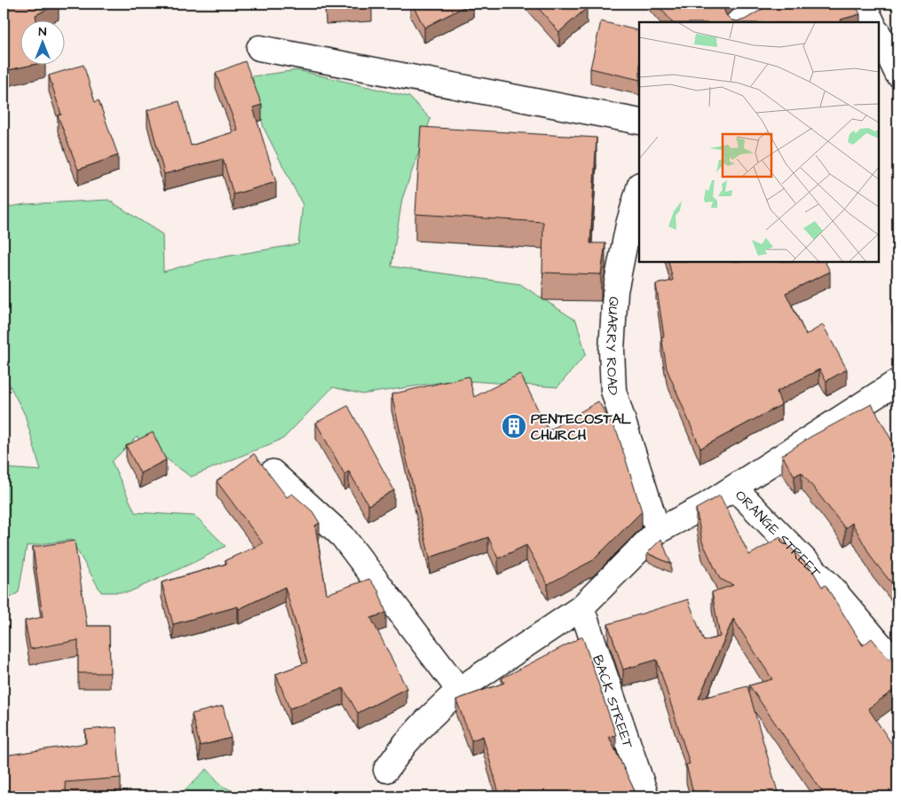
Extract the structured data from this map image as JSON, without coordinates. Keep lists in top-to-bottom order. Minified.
{"streets":{"street":["QUARRY ROAD","ORANGE STREET","BACK STREET"]},"places":{"building":["PENTECOSTAL CHURCH"]},"north":"top"}
